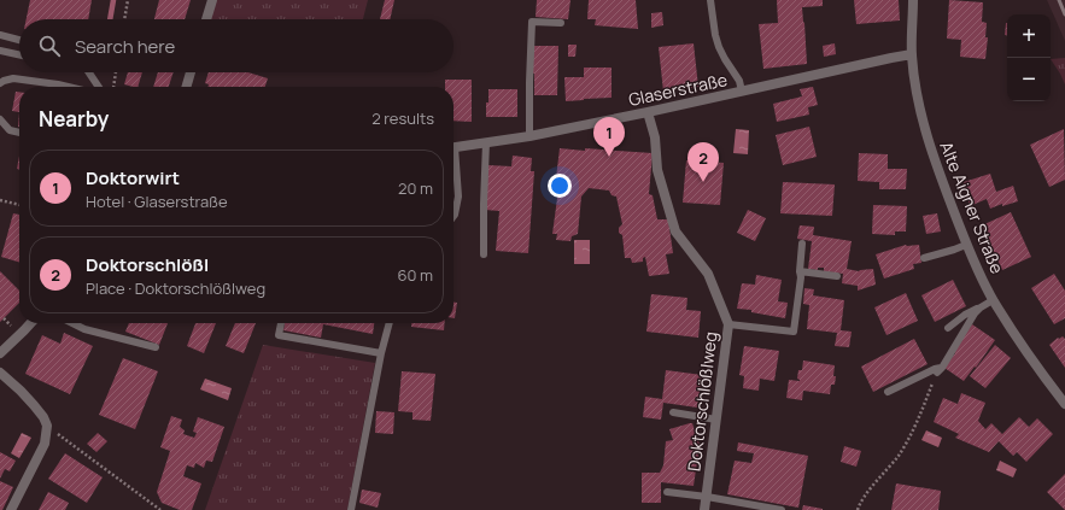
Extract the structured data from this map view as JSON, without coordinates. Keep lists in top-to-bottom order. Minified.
{"streets":{"street":["Glaserstraße","Alte Aigner Straße","Doktorschlößlweg"]},"crossings":[["Glaserstraße","Alte Aigner Straße"],["Glaserstraße","Doktorschlößlweg"]],"page":{"map_buttons":["+","−"],"search":"Search here","heading":["Nearby","2 results"],"pins":["1","2"],"list":[{"mark":"1","name":"Doktorwirt","note":"Hotel · Glaserstraße","value":"20 m"},{"mark":"2","name":"Doktorschlößl","note":"Place · Doktorschlößlweg","value":"60 m"}]}}
